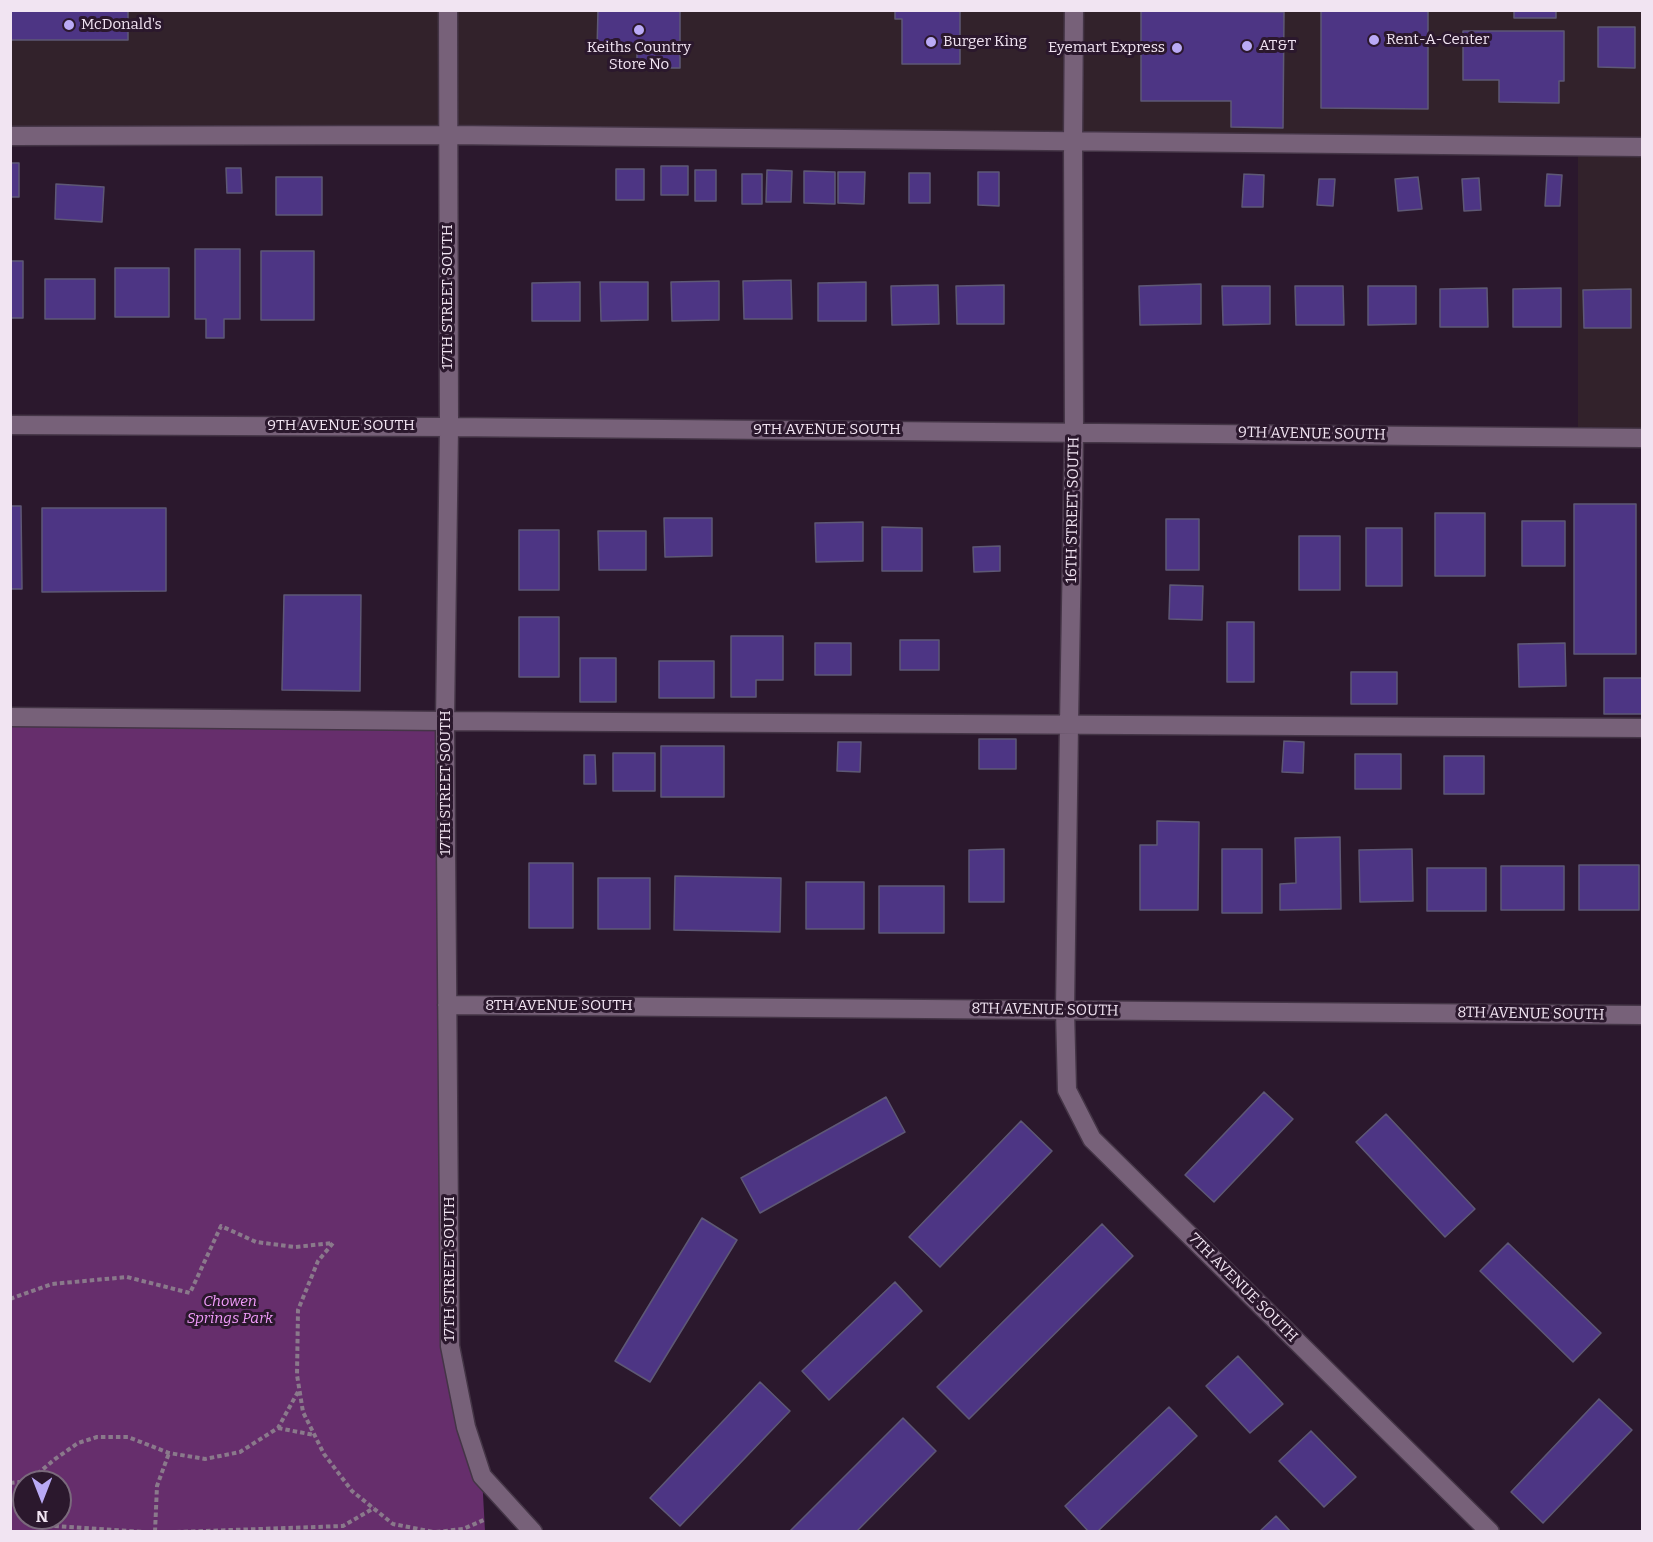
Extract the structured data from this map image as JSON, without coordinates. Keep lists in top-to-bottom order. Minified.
{"streets":{"street":["17TH STREET SOUTH","9TH AVENUE SOUTH","16TH STREET SOUTH","8TH AVENUE SOUTH","7TH AVENUE SOUTH"]},"crossings":[["17TH STREET SOUTH","9TH AVENUE SOUTH"],["17TH STREET SOUTH","8TH AVENUE SOUTH"],["9TH AVENUE SOUTH","16TH STREET SOUTH"],["16TH STREET SOUTH","8TH AVENUE SOUTH"],["16TH STREET SOUTH","7TH AVENUE SOUTH"],["8TH AVENUE SOUTH","7TH AVENUE SOUTH"]],"parks":["Chowen Springs Park"],"places":["McDonald's","Keiths Country Store No","Rent-A-Center","Burger King","AT&T","Eyemart Express"],"north":"bottom"}
